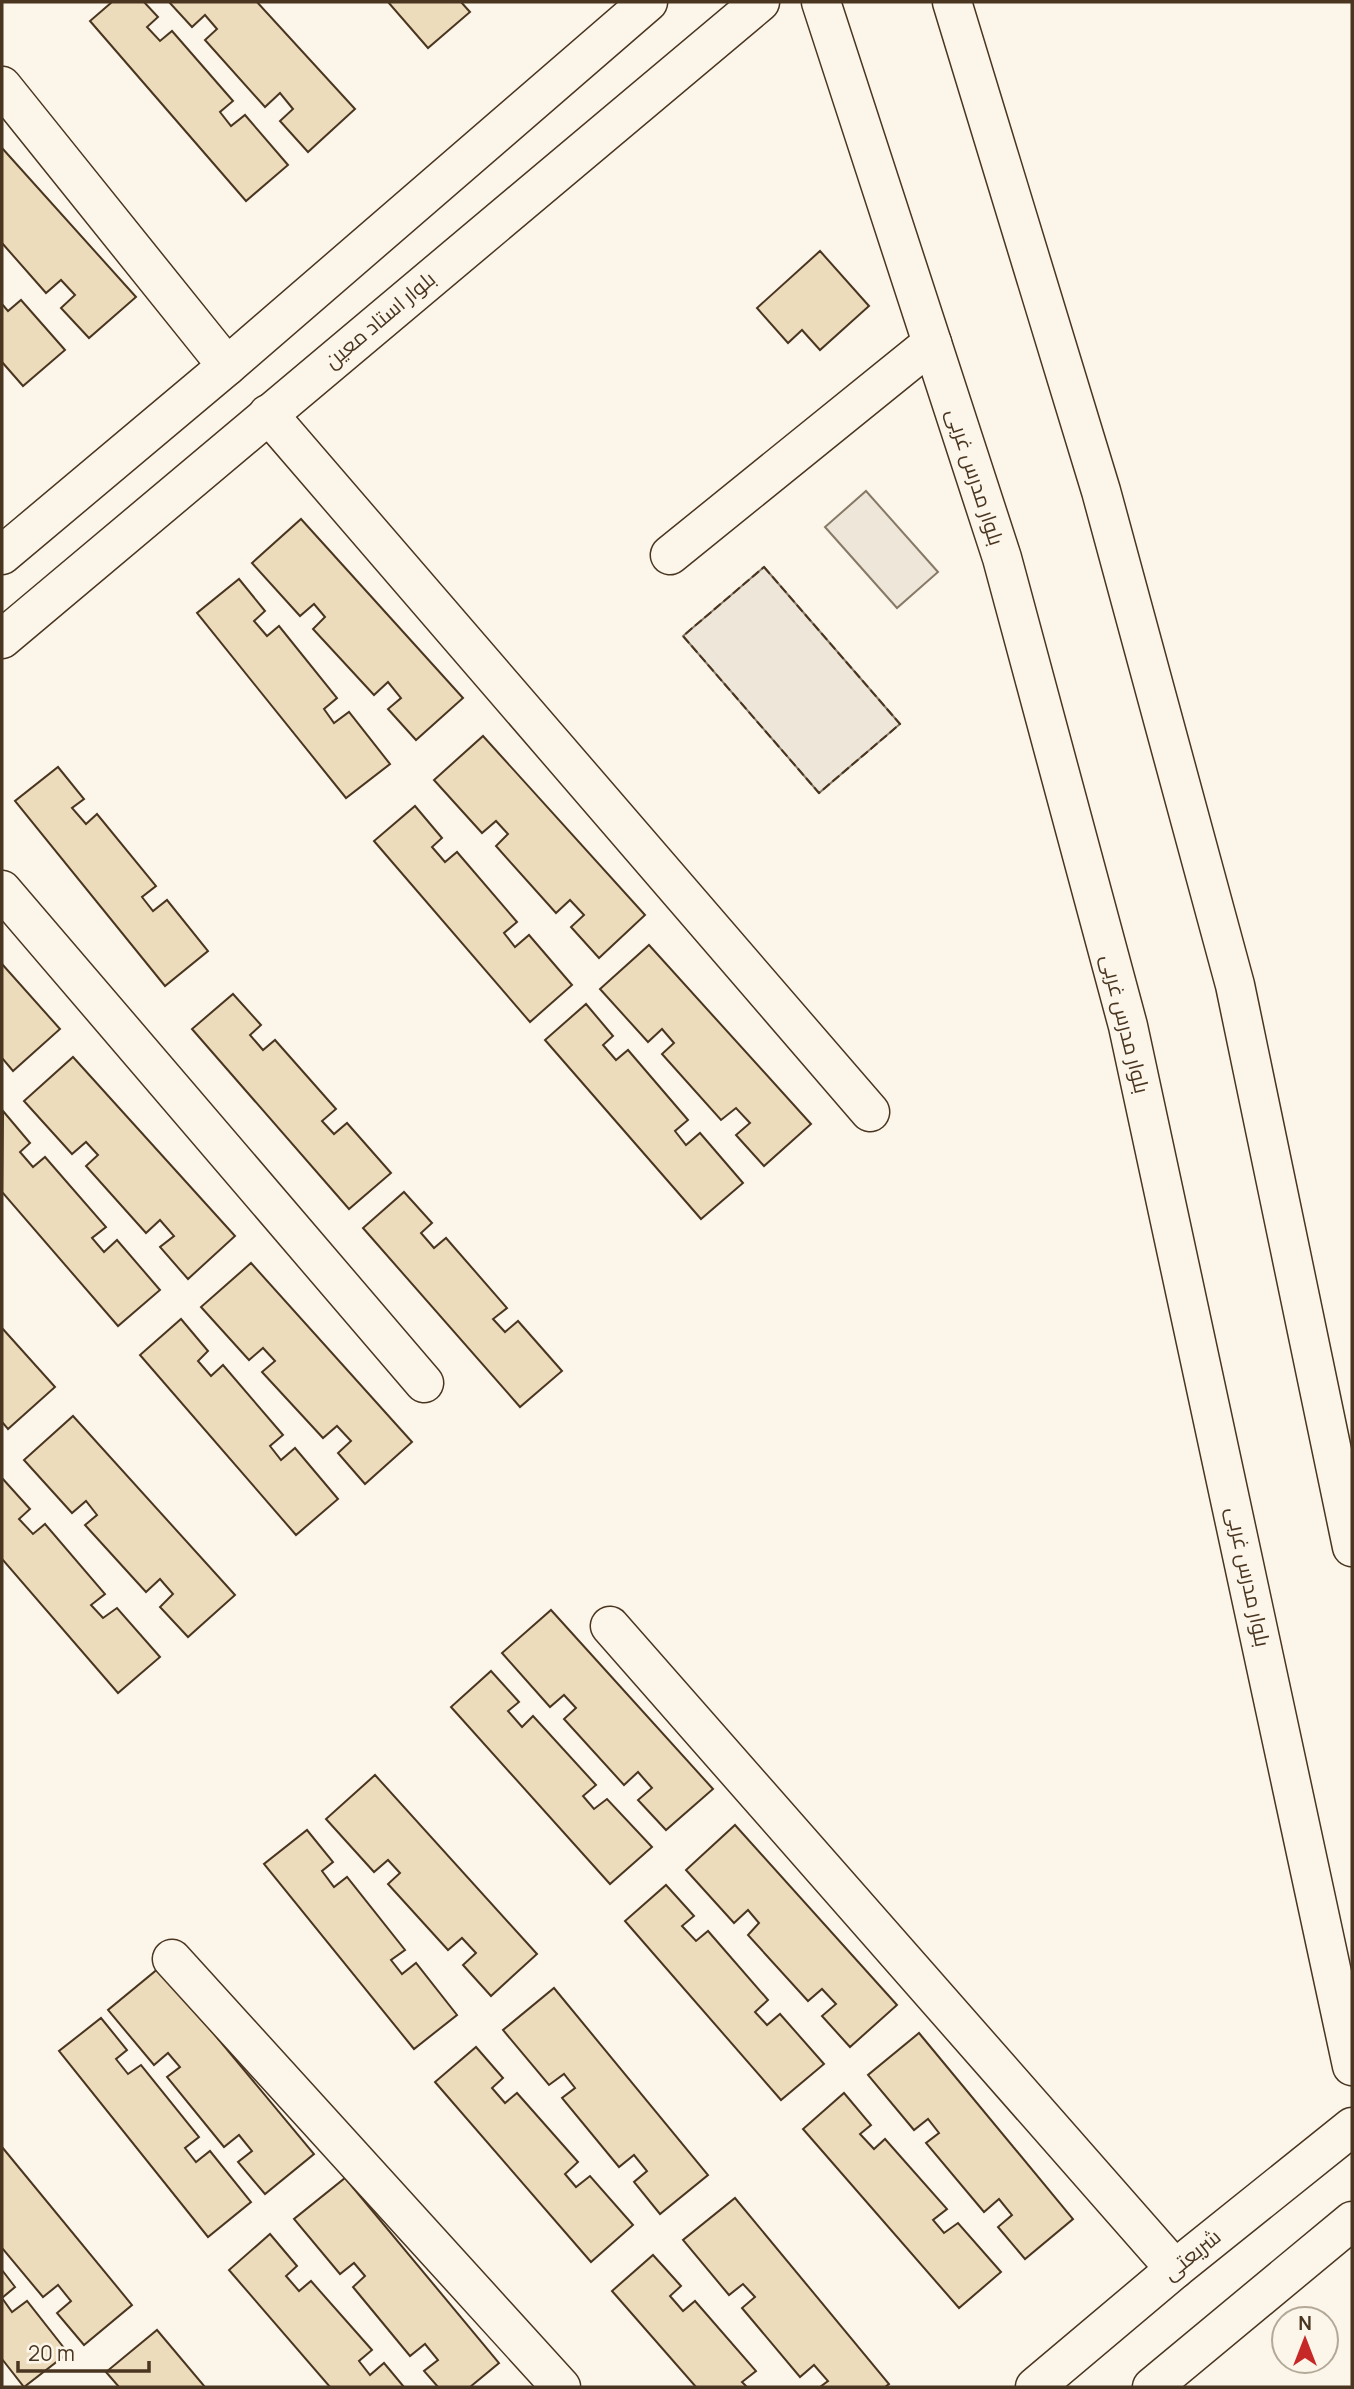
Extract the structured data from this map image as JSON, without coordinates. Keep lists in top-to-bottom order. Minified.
{"streets":{"street":["بلوار استاد معین","بلوار مدرس غربی","شریعتی"]},"scale_bar":"20 m","north":"top"}
